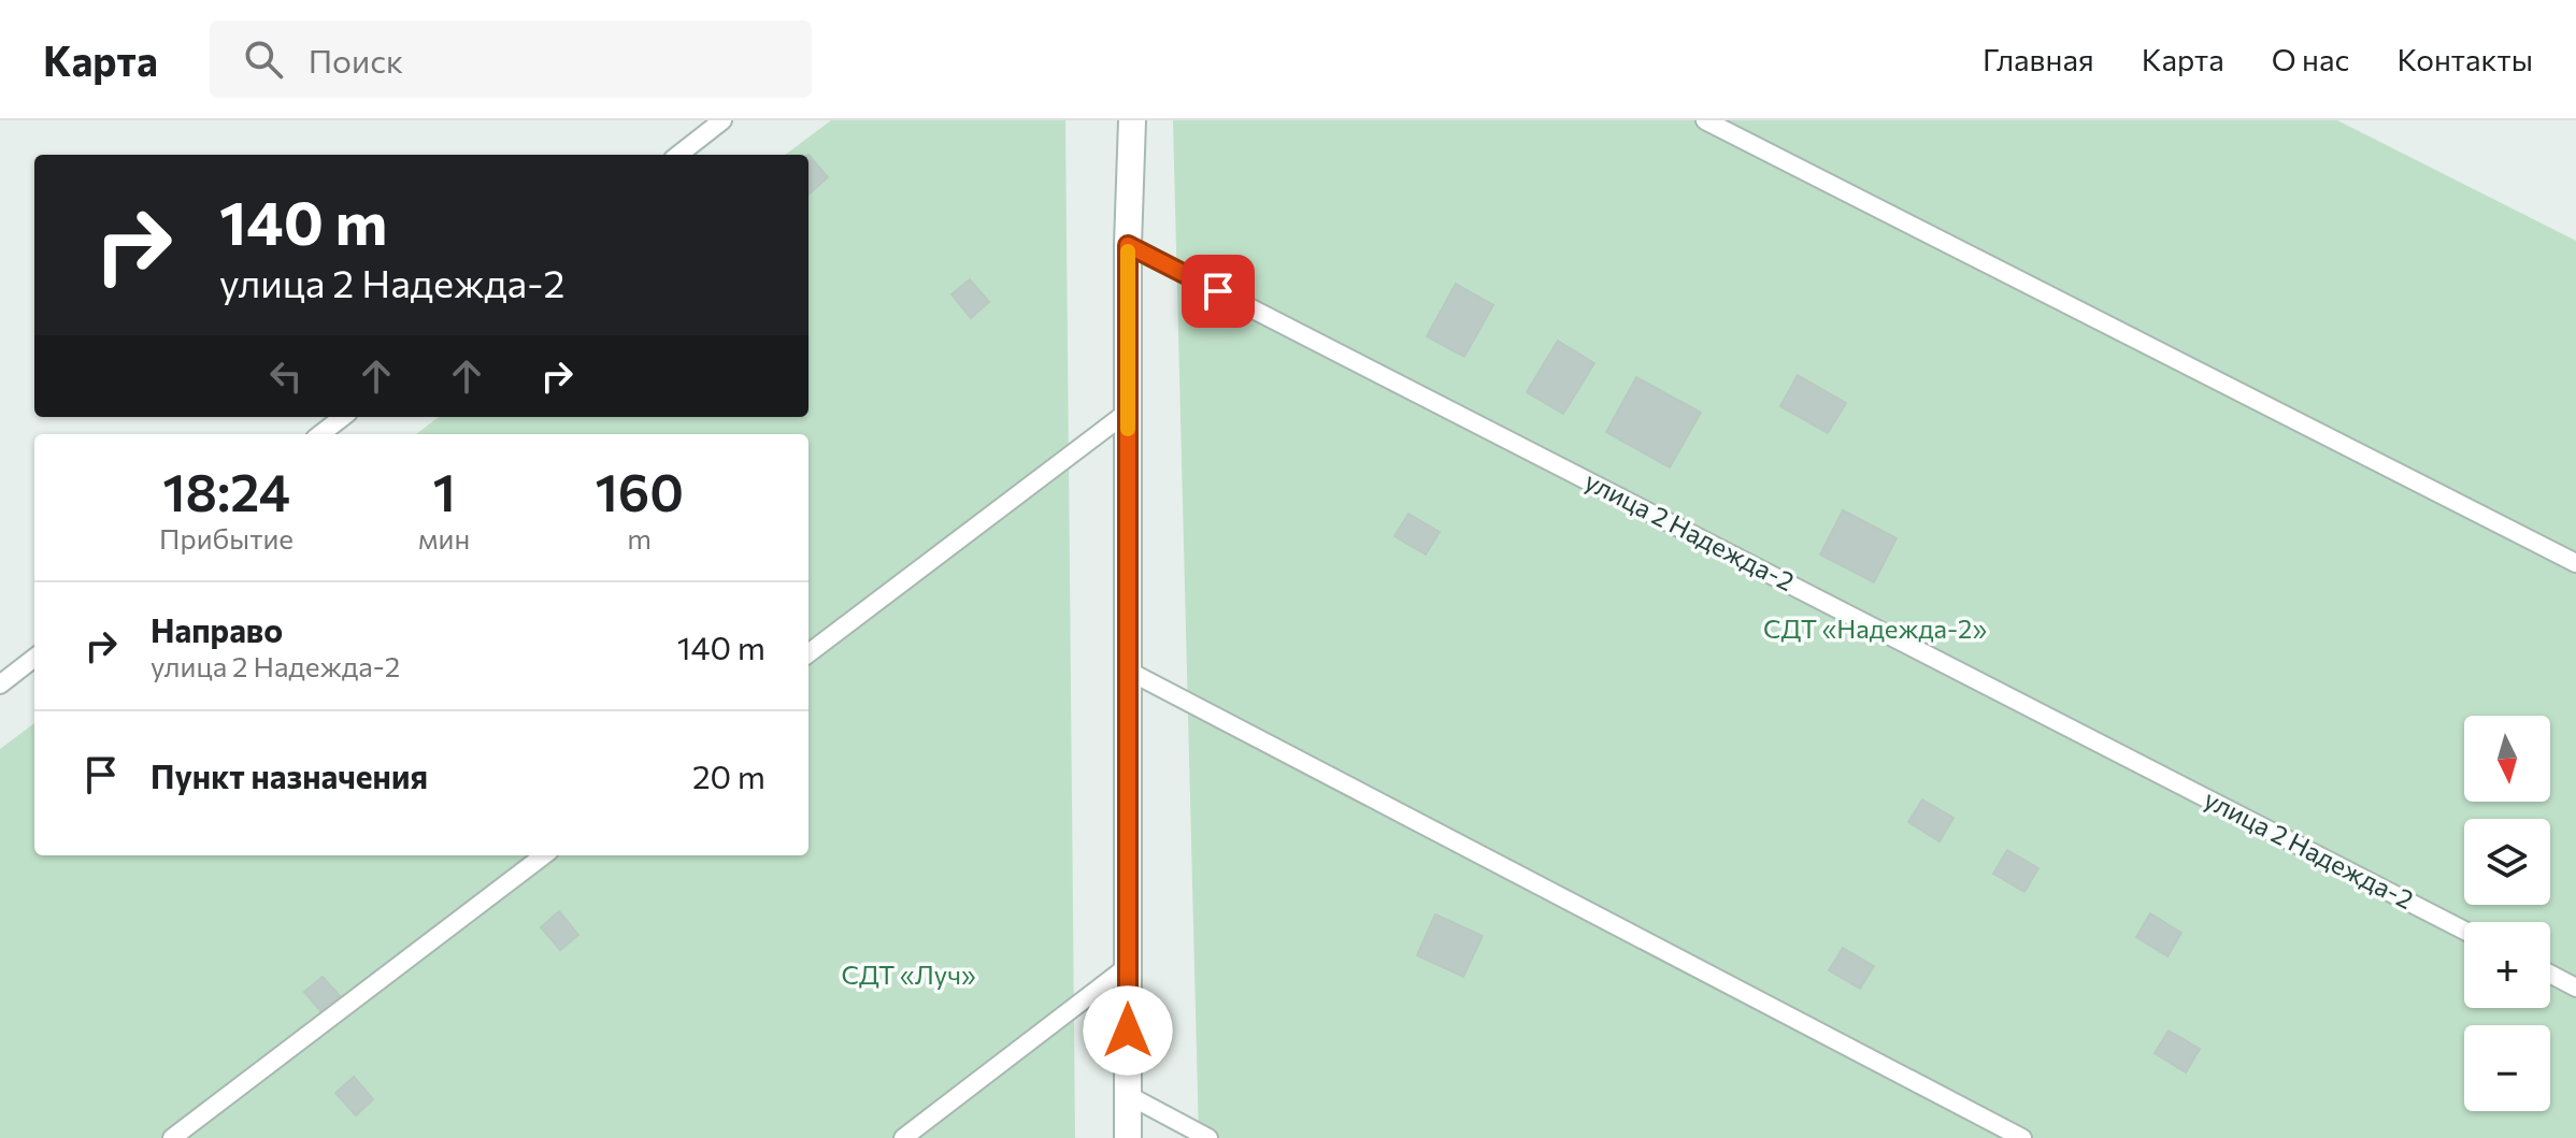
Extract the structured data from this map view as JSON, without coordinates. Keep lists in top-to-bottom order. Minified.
{"streets":{"lane":["улица 2 Надежда-2"]},"parks":["СДТ «Надежда-2»","СДТ «Луч»"],"north":"bottom","page":{"header":"Карта","search":"Поиск","nav":["Главная","Карта","О нас","Контакты"],"turn":["140 m","улица 2 Надежда-2"],"eta":["18:24","Прибытие","1","мин","160","m"],"list":[{"name":"Направо","note":"улица 2 Надежда-2","value":"140 m"},{"name":"Пункт назначения","value":"20 m"}],"map_buttons":["+","−"]}}
